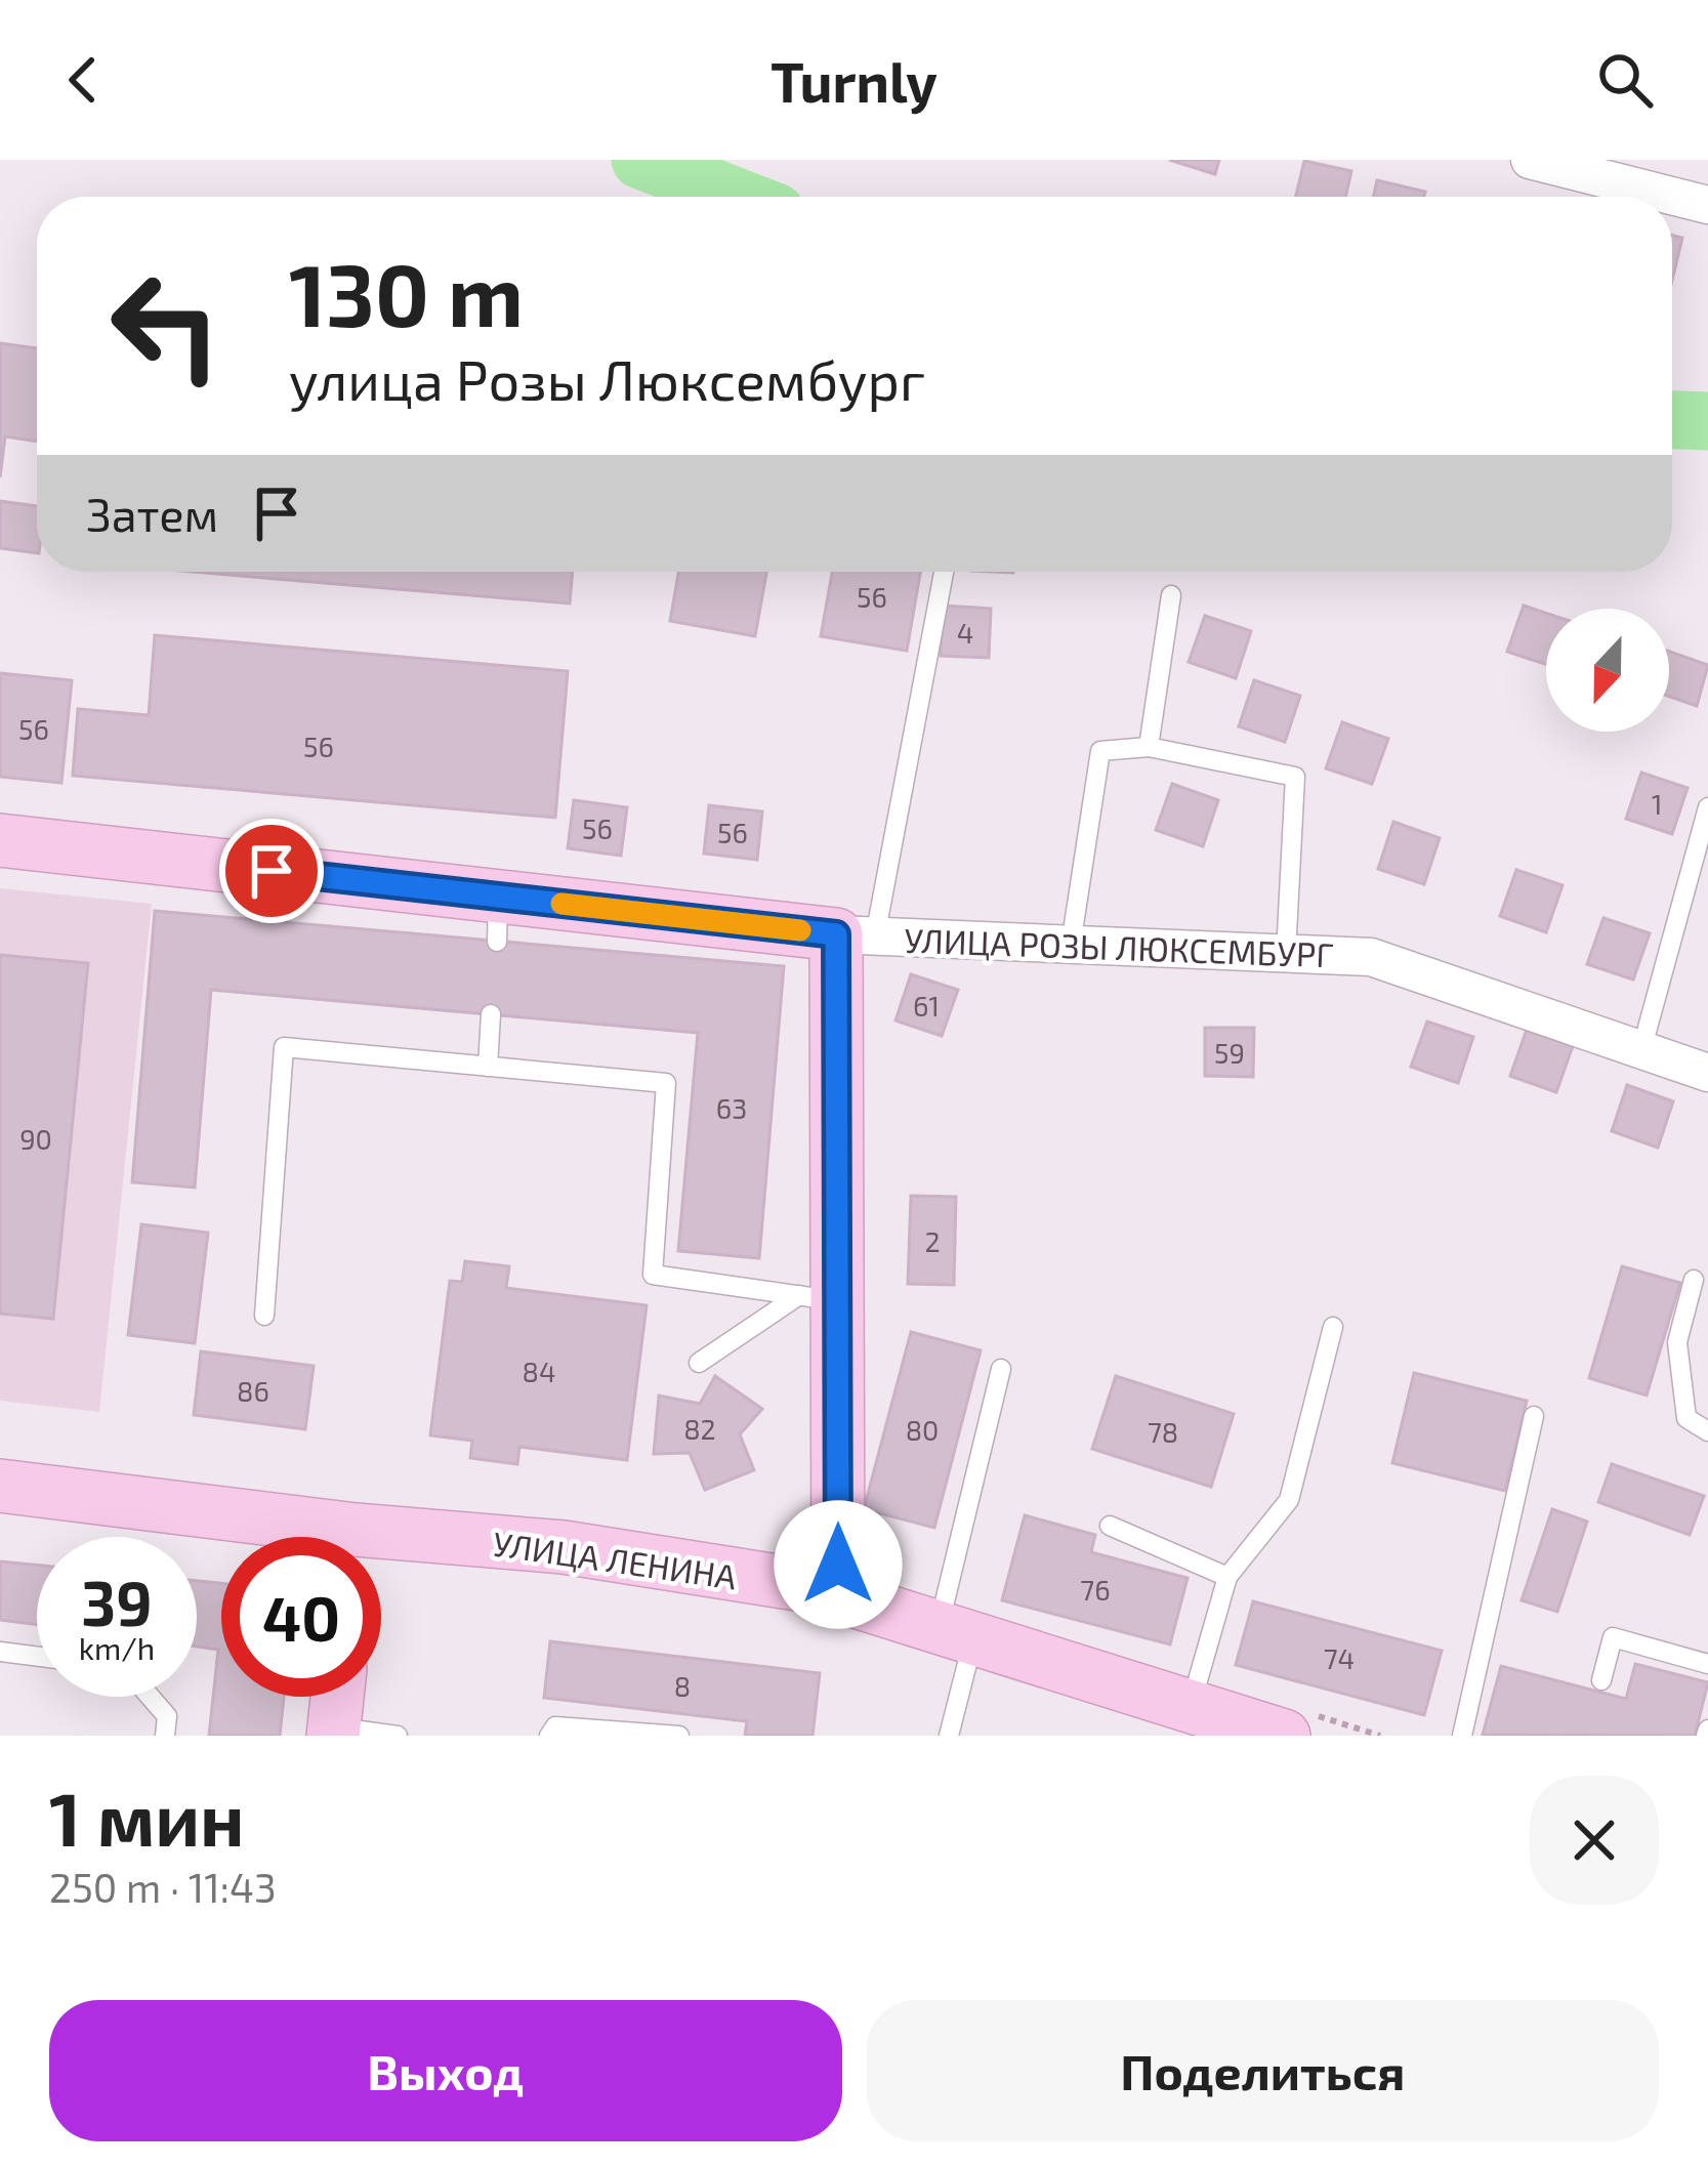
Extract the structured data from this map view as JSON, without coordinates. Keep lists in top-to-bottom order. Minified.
{"streets":{"street":["УЛИЦА РОЗЫ ЛЮКСЕМБУРГ","УЛИЦА ЛЕНИНА"]},"house_numbers":["56","4","56","56","1","56","56","61","59","63","90","2","84","86","82","80","78","76","74","8"],"north":"bottom","page":{"header":"Turnly","turn":["130 m","улица Розы Люксембург"],"then":"Затем","speed":"39 km/h","limit":"40","heading":["1 мин","250 m · 11:43"],"buttons":["Выход","Поделиться"]}}
